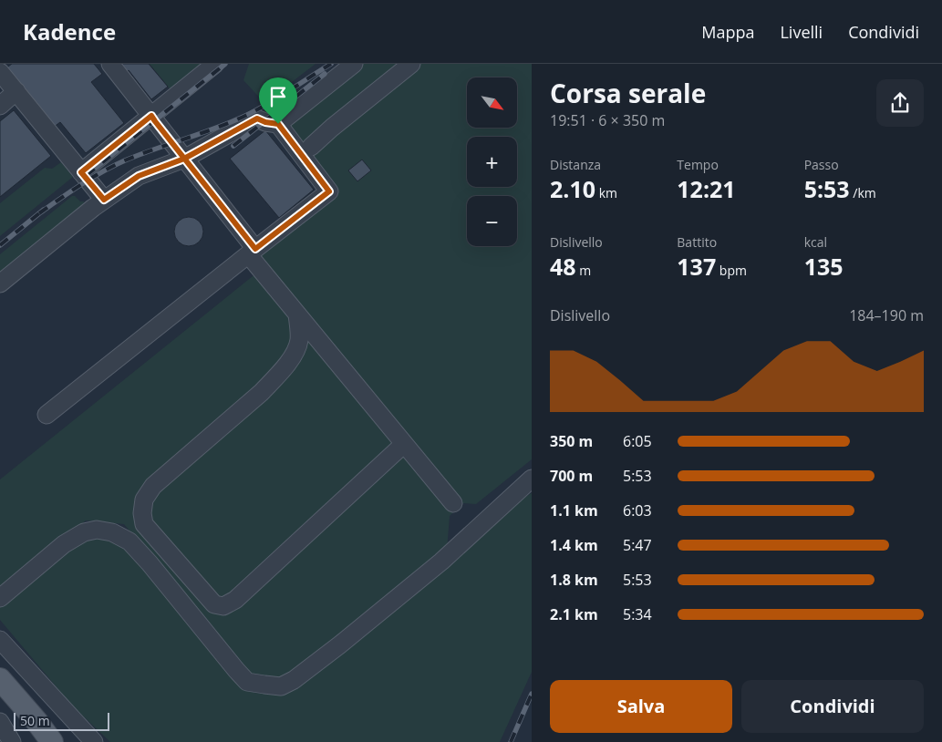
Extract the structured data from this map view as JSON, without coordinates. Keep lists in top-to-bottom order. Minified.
{"scale_bar":"50 m","north":"bottom right","page":{"header":"Kadence","nav":["Mappa","Livelli","Condividi"],"heading":["Corsa serale","19:51 · 6 × 350 m"],"map_buttons":["+","−"],"stats":[["Distanza","2.10 km"],["Tempo","12:21"],["Passo","5:53 /km"],["Dislivello","48 m"],["Battito","137 bpm"],["kcal","135"]],"chart":["Dislivello","184–190 m"],"list":[{"name":"350 m","note":"6:05"},{"name":"700 m","note":"5:53"},{"name":"1.1 km","note":"6:03"},{"name":"1.4 km","note":"5:47"},{"name":"1.8 km","note":"5:53"},{"name":"2.1 km","note":"5:34"}],"buttons":["Salva","Condividi"],"scale":"50 m"}}
